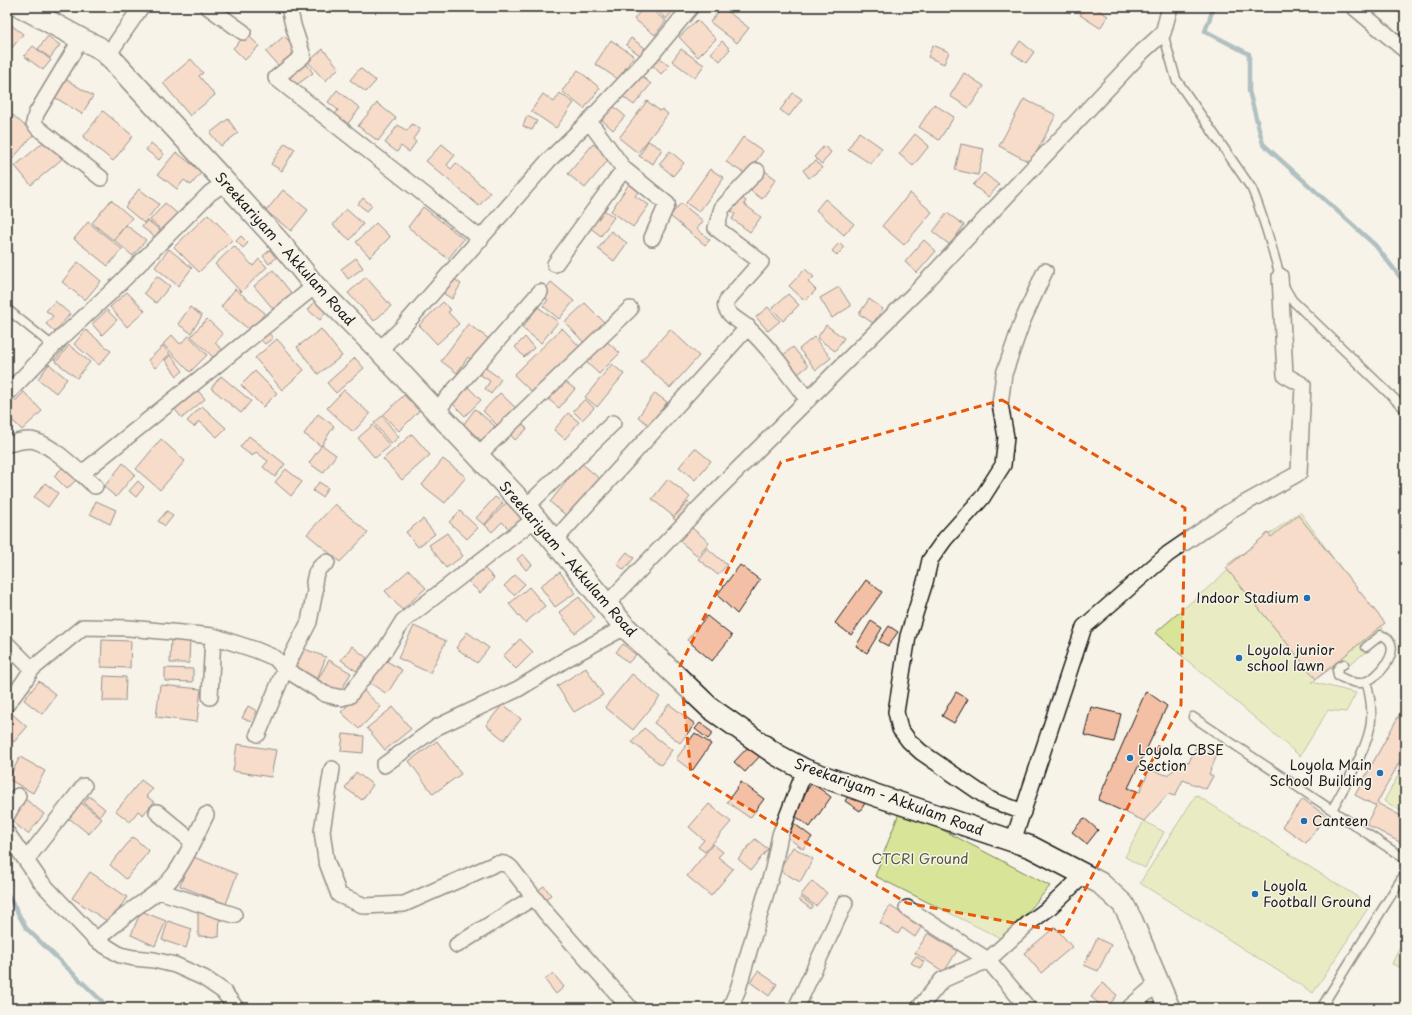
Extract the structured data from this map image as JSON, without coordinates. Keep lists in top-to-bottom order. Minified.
{"streets":{"main road":["Sreekariyam - Akkulam Road"]},"parks":["CTCRI Ground"],"places":["Indoor Stadium","Loyola junior school lawn","Loyola CBSE Section","Loyola Main School Building","Canteen","Loyola Football Ground"]}
